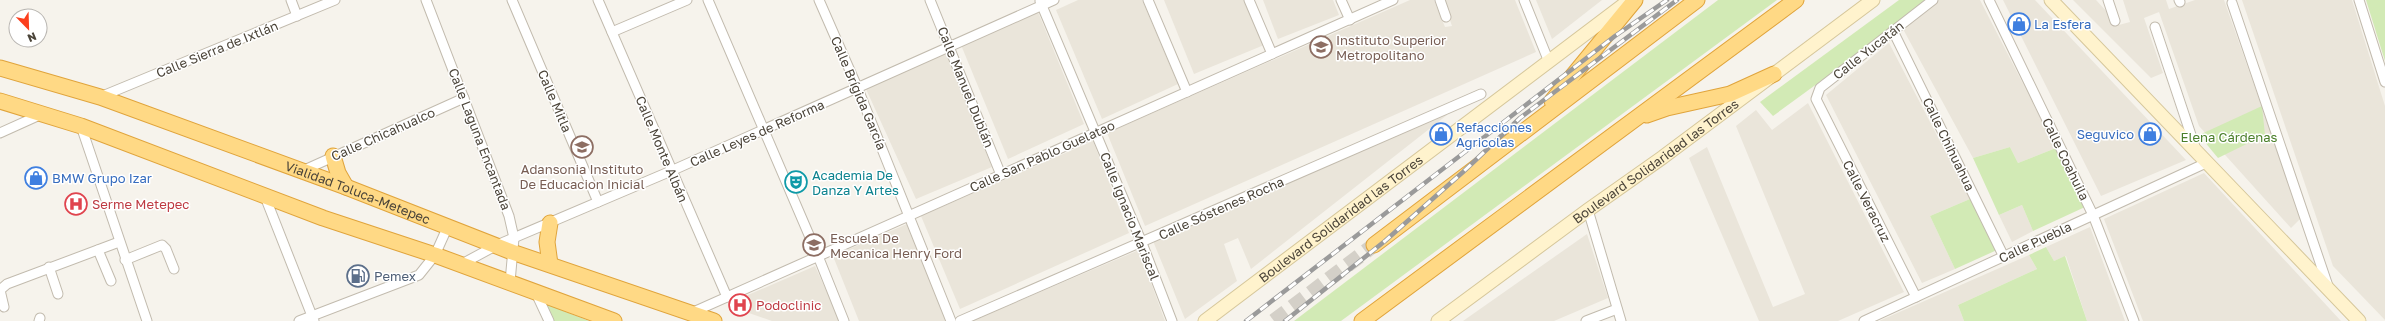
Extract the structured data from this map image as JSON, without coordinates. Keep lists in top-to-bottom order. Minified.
{"streets":{"highway":["Vialidad Toluca-Metepec"],"main road":["Boulevard Solidaridad las Torres"],"street":["Calle Sierra de Ixtlán","Calle Yucatán","Calle Manuel Dublán","Calle Brígida García","Calle Mitla","Calle Leyes de Reforma","Calle Chicahualco","Calle Laguna Encantada","Calle Chihuahua","Calle Monte Albán","Calle San Pablo Guelatao","Calle Coahuila","Calle Veracruz","Calle Sóstenes Rocha","Calle Ignacio Mariscal","Calle Puebla"]},"crossings":[["Calle Sierra de Ixtlán","Vialidad Toluca-Metepec"],["Calle Yucatán","Calle Chihuahua"],["Calle Yucatán","Calle Veracruz"],["Calle Manuel Dublán","Calle Leyes de Reforma"],["Calle Manuel Dublán","Calle San Pablo Guelatao"],["Calle Brígida García","Calle Leyes de Reforma"],["Calle Brígida García","Calle San Pablo Guelatao"],["Calle Mitla","Calle Leyes de Reforma"],["Calle Leyes de Reforma","Calle Laguna Encantada"],["Calle Leyes de Reforma","Calle Monte Albán"],["Calle Leyes de Reforma","Vialidad Toluca-Metepec"],["Calle Leyes de Reforma","Calle Ignacio Mariscal"],["Calle Chicahualco","Calle Laguna Encantada"],["Calle Chicahualco","Vialidad Toluca-Metepec"],["Calle Laguna Encantada","Vialidad Toluca-Metepec"],["Calle Chihuahua","Calle Puebla"],["Calle Monte Albán","Calle San Pablo Guelatao"],["Calle San Pablo Guelatao","Vialidad Toluca-Metepec"],["Calle San Pablo Guelatao","Calle Ignacio Mariscal"],["Calle Coahuila","Calle Puebla"],["Calle Veracruz","Calle Puebla"],["Calle Sóstenes Rocha","Calle Ignacio Mariscal"]],"parks":["Elena Cárdenas"],"places":{"shop":["La Esfera","Refacciones Agricolas","Seguvico","BMW Grupo Izar"],"school or university":["Instituto Superior Metropolitano","Adansonia Instituto De Educacion Inicial","Escuela De Mecanica Henry Ford"],"theatre":["Academia De Danza Y Artes"],"hospital":["Serme Metepec","Podoclinic"],"fuel station":["Pemex"]},"north":"bottom right"}
